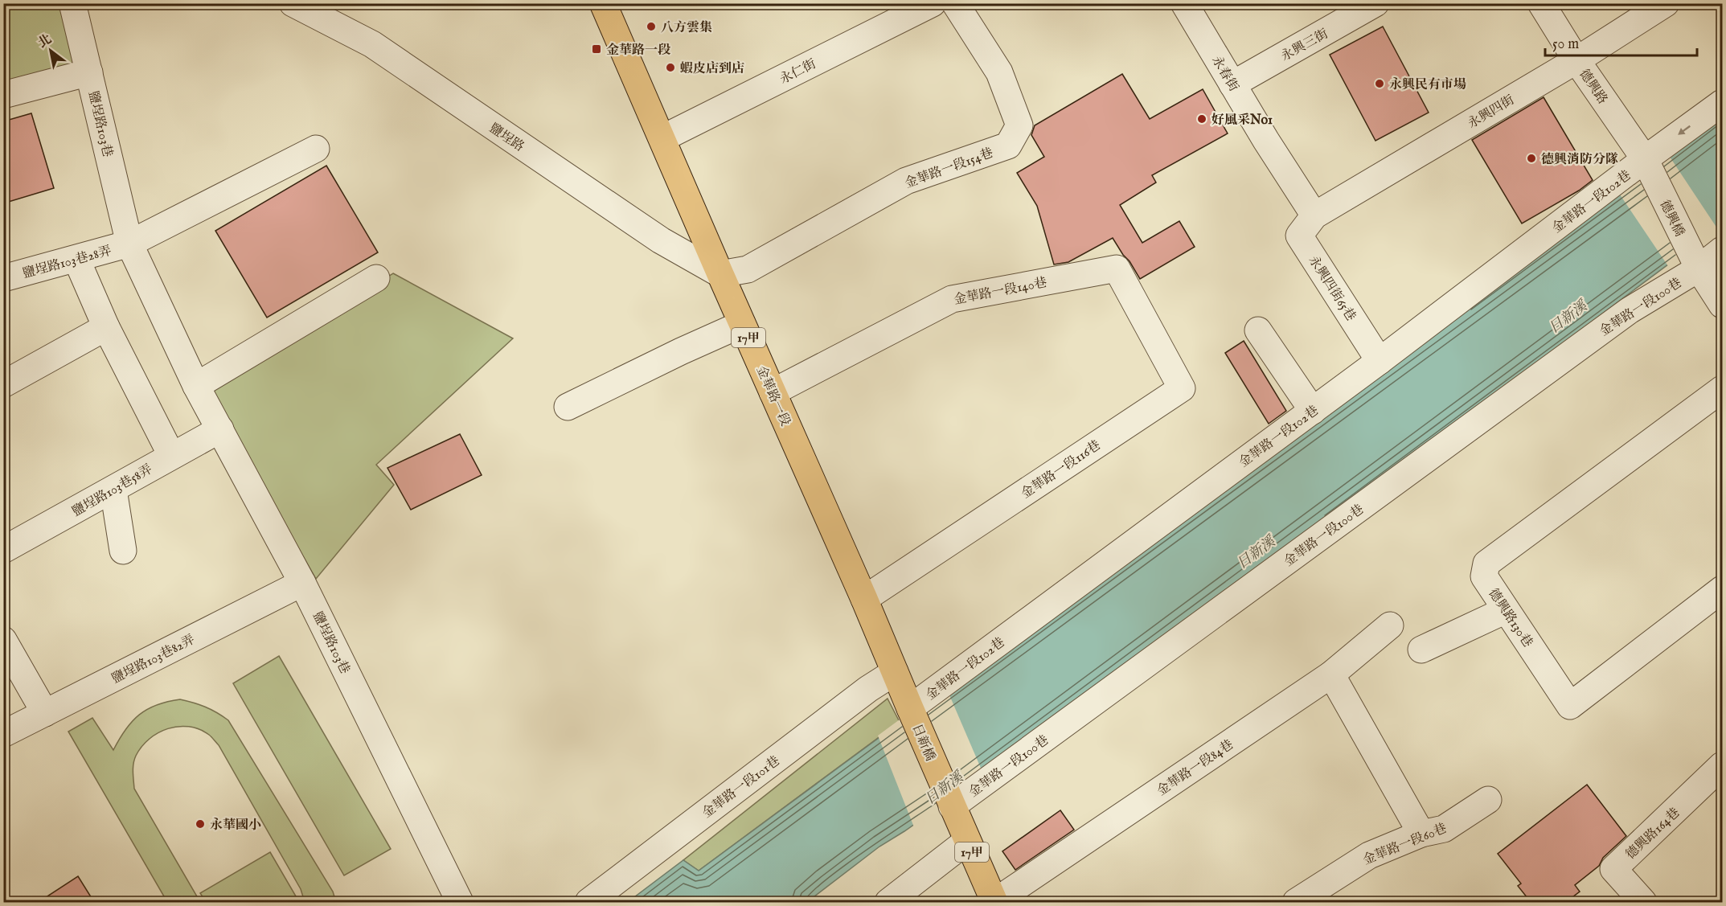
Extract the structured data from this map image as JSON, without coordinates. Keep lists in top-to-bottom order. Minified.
{"streets":{"main road":["17甲","金華路一段","日新橋"],"street":["永興三街","永仁街","永春街","德興路","永興四街","鹽埕路103巷","鹽埕路","金華路一段154巷","金華路一段102巷","德興橋","鹽埕路103巷28弄","永興四街65巷","金華路一段140巷","金華路一段100巷","金華路一段116巷","鹽埕路103巷58弄","德興路130巷","鹽埕路103巷82弄","金華路一段84巷","金華路一段101巷","德興路164巷","金華路一段60巷"]},"crossings":[["永興三街","永春街"],["永仁街","金華路一段"],["永春街","永興四街"],["永春街","永興四街65巷"],["德興路","永興四街"],["德興路","金華路一段102巷"],["德興路","德興橋"],["永興四街","永興四街65巷"],["鹽埕路103巷","鹽埕路103巷28弄"],["鹽埕路103巷","鹽埕路103巷58弄"],["鹽埕路103巷","鹽埕路103巷82弄"],["鹽埕路","金華路一段154巷"],["鹽埕路","金華路一段"],["金華路一段154巷","金華路一段"],["金華路一段102巷","德興橋"],["金華路一段102巷","永興四街65巷"],["金華路一段102巷","金華路一段"],["金華路一段102巷","日新橋"],["德興橋","金華路一段100巷"],["金華路一段140巷","金華路一段"],["金華路一段140巷","金華路一段116巷"],["金華路一段100巷","17甲"],["金華路一段100巷","日新橋"],["17甲","日新橋"],["17甲","金華路一段84巷"],["金華路一段","金華路一段116巷"],["金華路一段","日新橋"],["金華路一段","金華路一段101巷"]],"water":["日新溪"],"places":{"other":["八方雲集","蝦皮店到店","永興民有市場","好風采No1","德興消防分隊","永華國小"],"transit":["金華路一段"]},"scale_bar":"50 m","north":"top left"}
